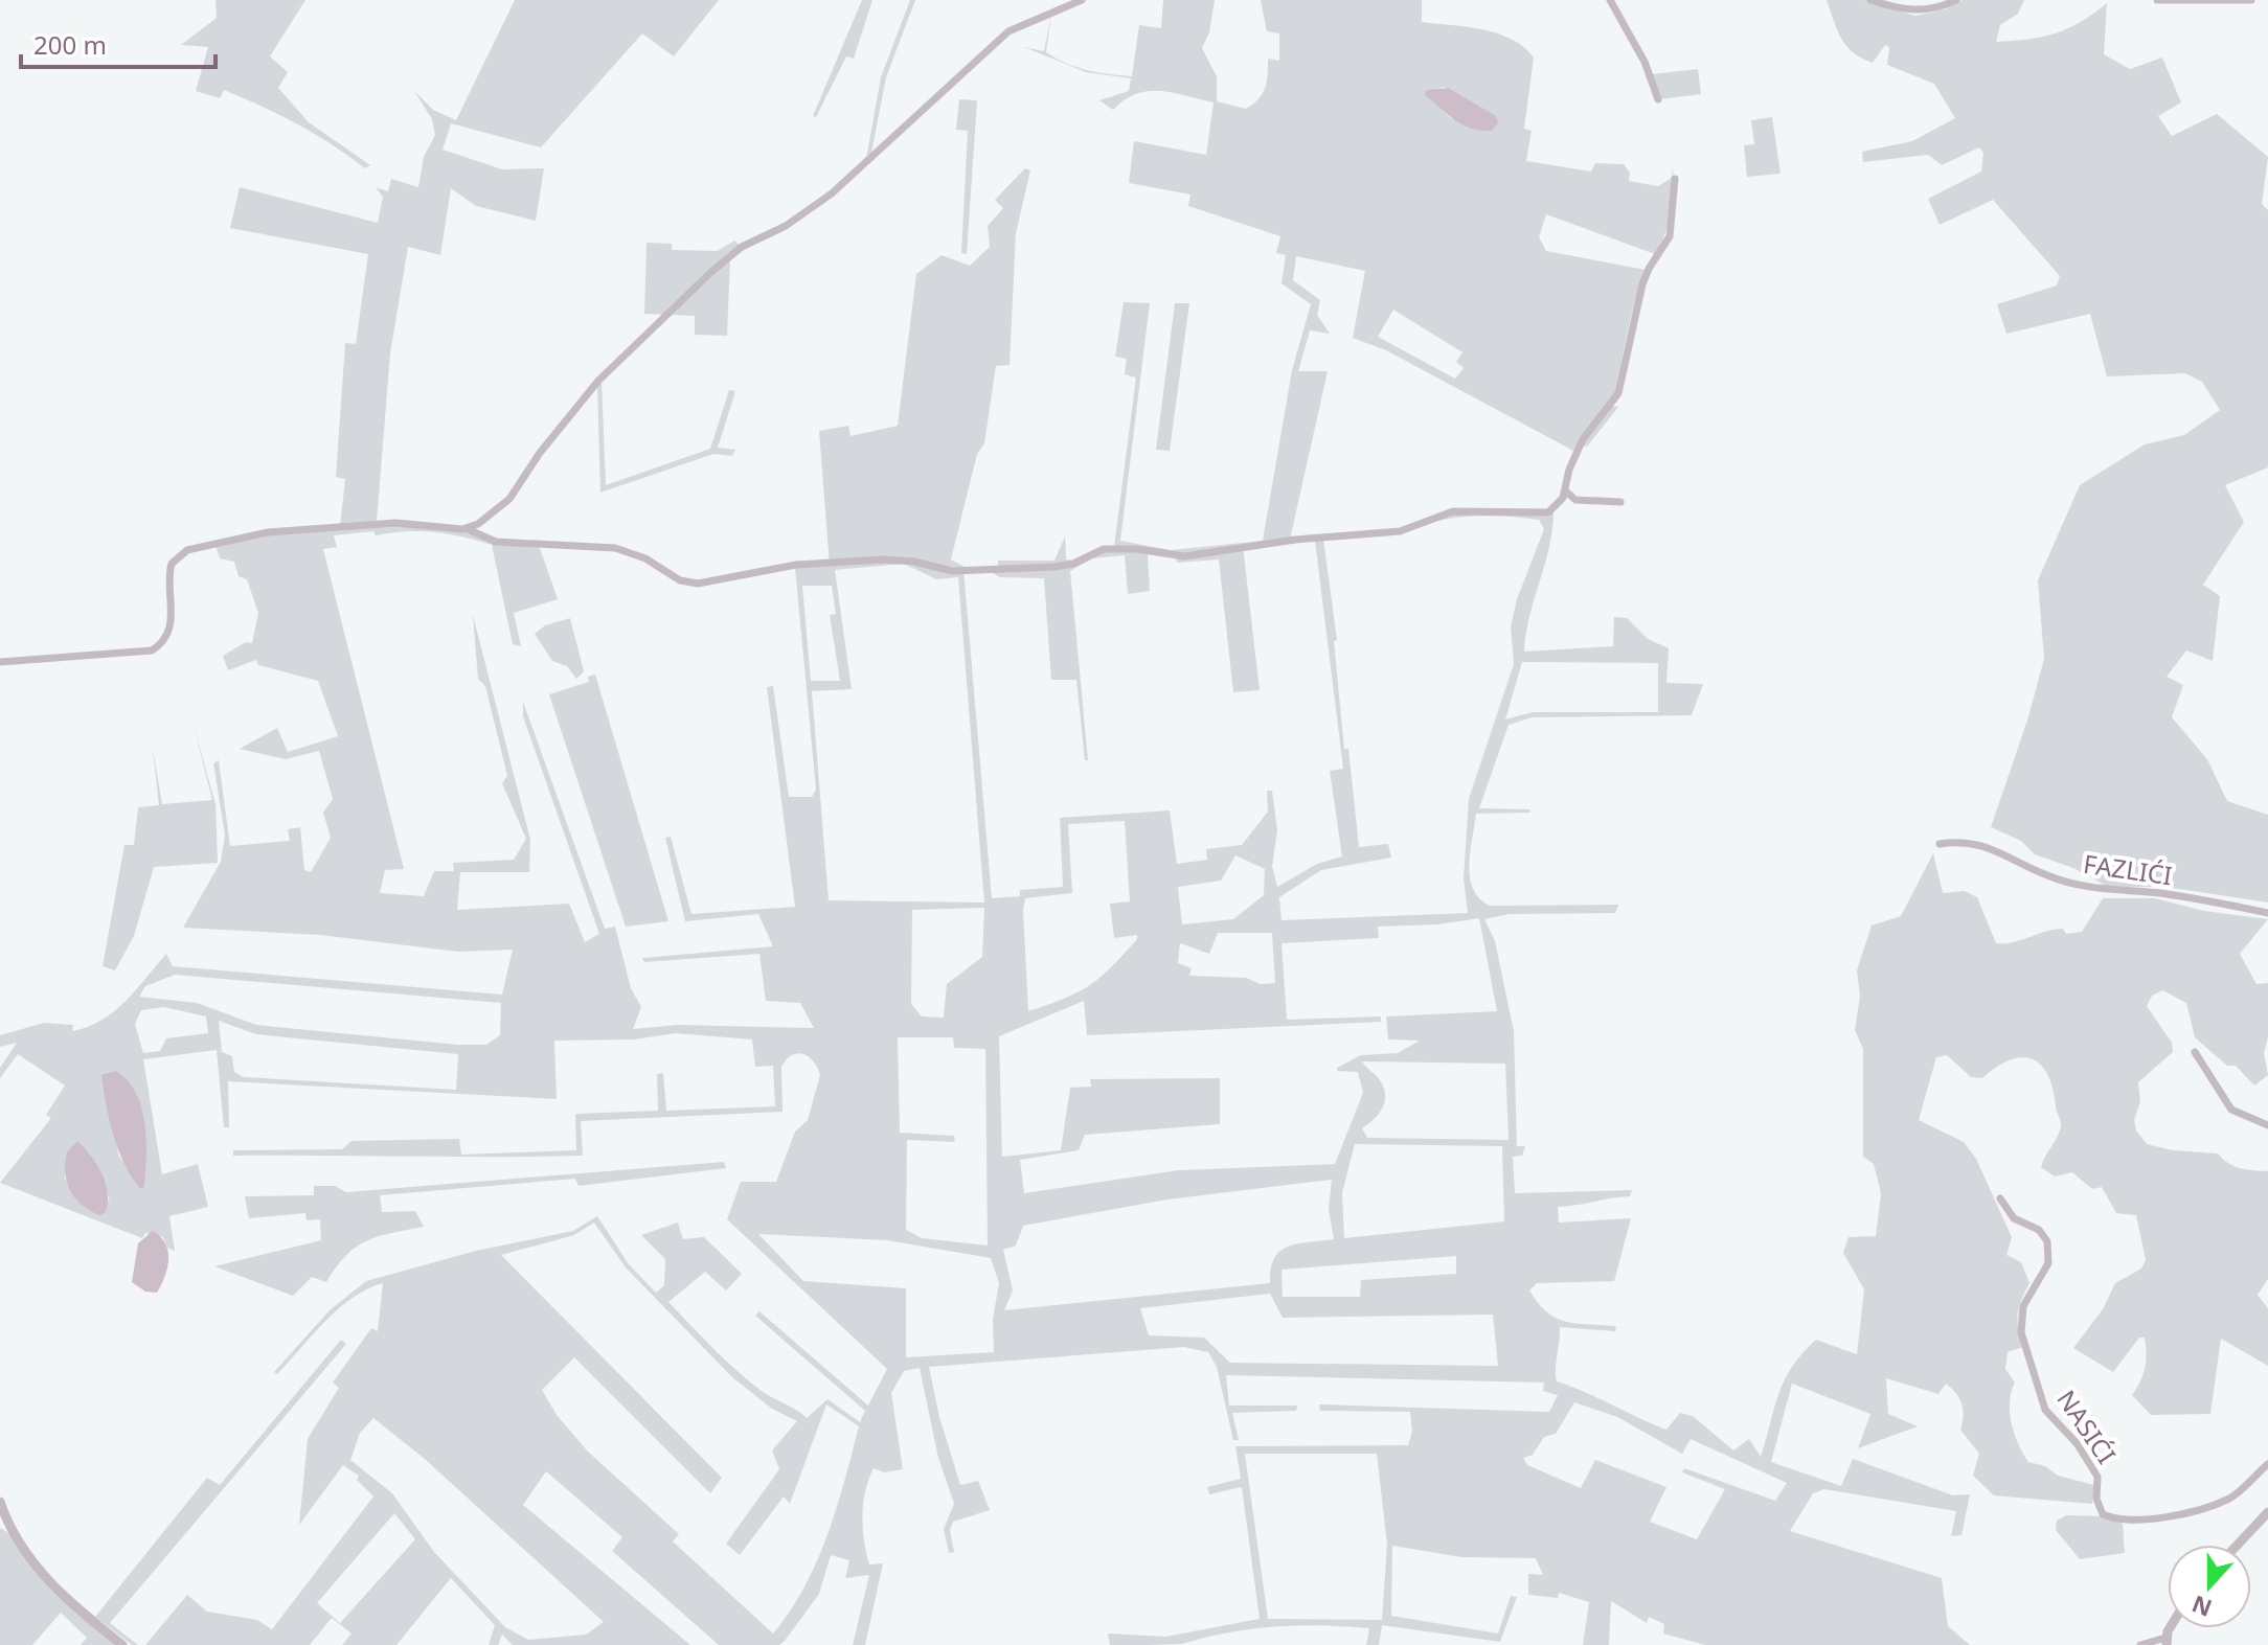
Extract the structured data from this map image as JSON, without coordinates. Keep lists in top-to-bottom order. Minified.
{"streets":{"street":["FAZLIĆI","NASIĆI"]},"scale_bar":"200 m","north":"bottom"}
